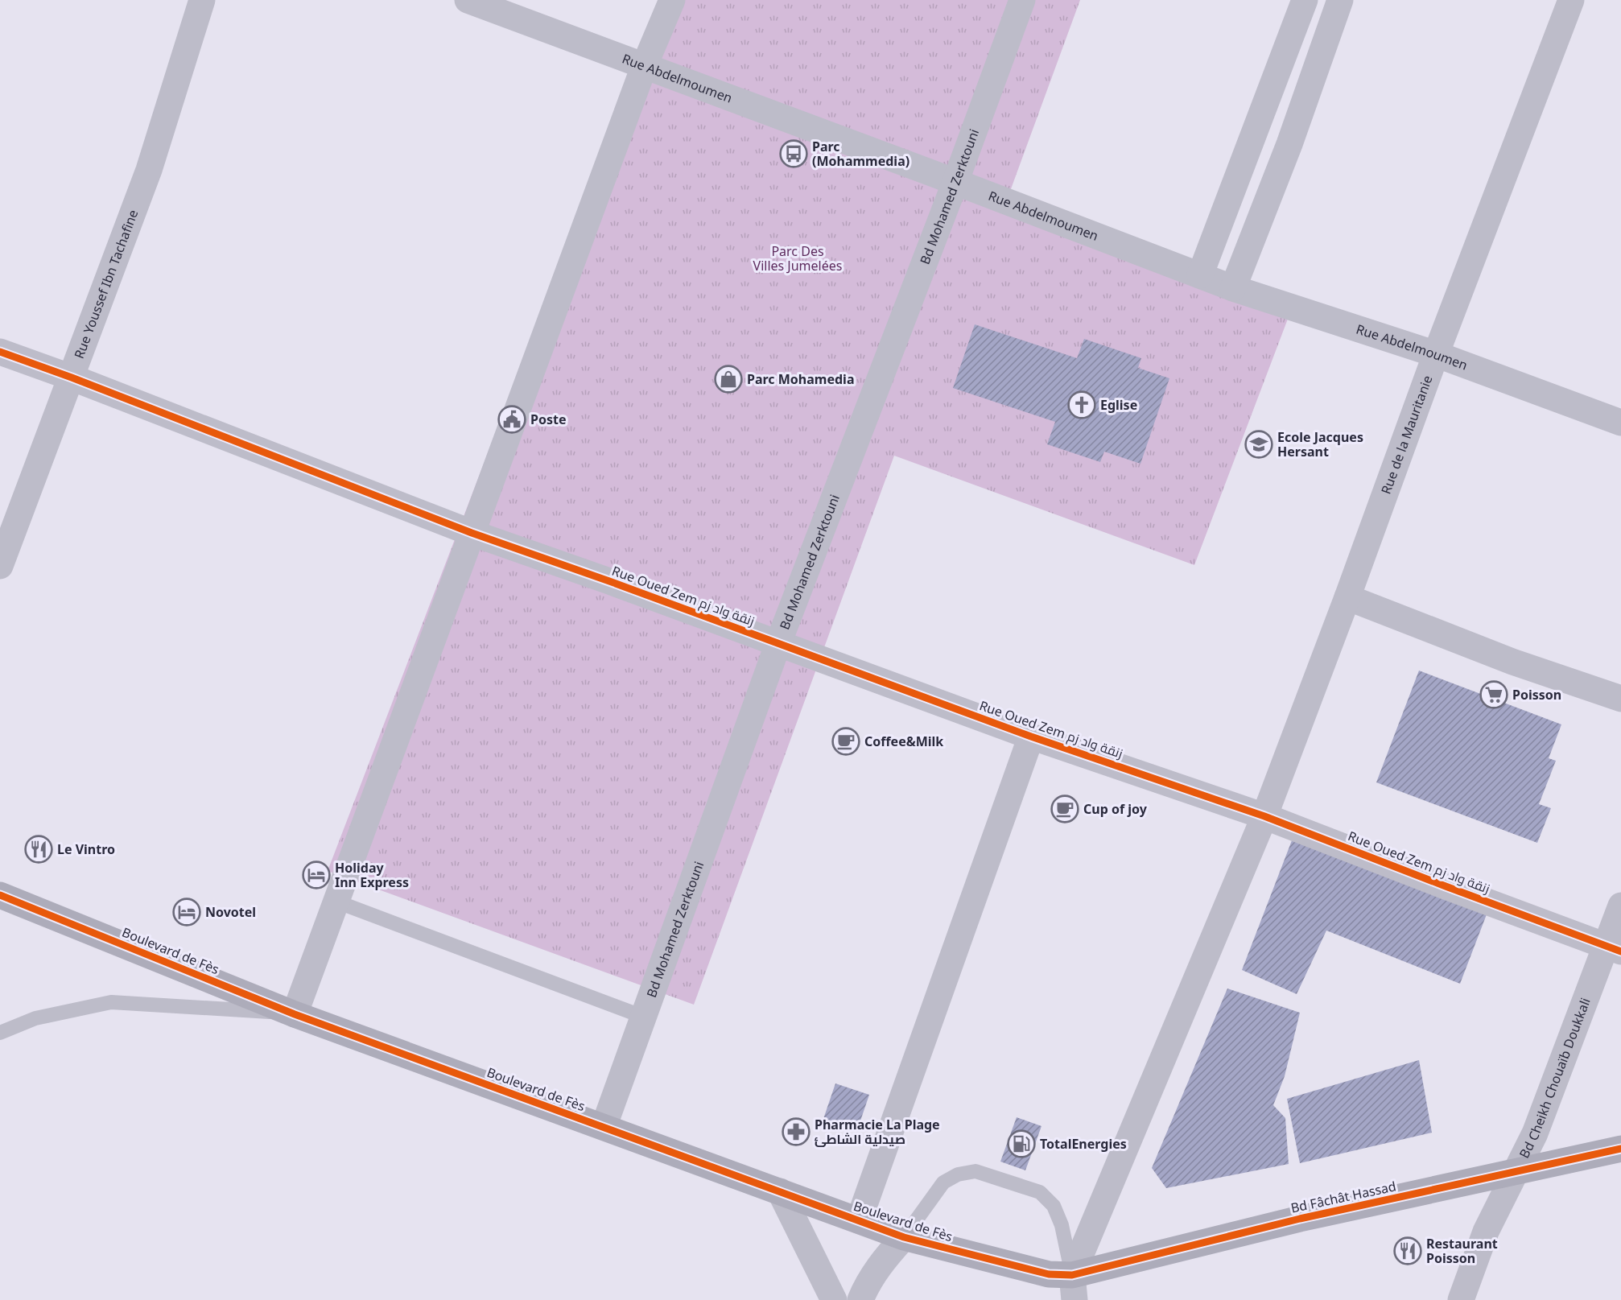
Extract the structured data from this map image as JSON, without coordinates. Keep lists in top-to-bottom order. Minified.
{"streets":{"street":["Rue Abdelmoumen","Bd Mohamed Zerktouni","Rue Youssef Ibn Tachafine","Rue de la Mauritanie","Rue Oued Zem زنقة واد زم","Boulevard de Fès","Bd Cheikh Chouaïb Doukkali","Bd Fâchât Hassad"]},"crossings":[["Rue Abdelmoumen","Bd Mohamed Zerktouni"],["Rue Abdelmoumen","Rue de la Mauritanie"],["Bd Mohamed Zerktouni","Rue Oued Zem زنقة واد زم"],["Bd Mohamed Zerktouni","Boulevard de Fès"],["Rue Youssef Ibn Tachafine","Rue Oued Zem زنقة واد زم"],["Rue de la Mauritanie","Rue Oued Zem زنقة واد زم"],["Rue de la Mauritanie","Boulevard de Fès"],["Rue de la Mauritanie","Bd Fâchât Hassad"],["Rue Oued Zem زنقة واد زم","Bd Cheikh Chouaïb Doukkali"],["Boulevard de Fès","Bd Fâchât Hassad"],["Bd Cheikh Chouaïb Doukkali","Bd Fâchât Hassad"]],"parks":["Parc Des Villes Jumelées"],"places":{"bus stop":["Parc (Mohammedia)"],"shop":["Parc Mohamedia"],"church":["Eglise"],"public building":["Poste"],"school or university":["Ecole Jacques Hersant"],"supermarket":["Poisson"],"cafe":["Coffee&Milk","Cup of joy"],"restaurant":["Le Vintro","Restaurant Poisson"],"hotel":["Holiday Inn Express","Novotel"],"pharmacy":["Pharmacie La Plage صيدلية الشاطئ"],"fuel station":["TotalEnergies"]}}
